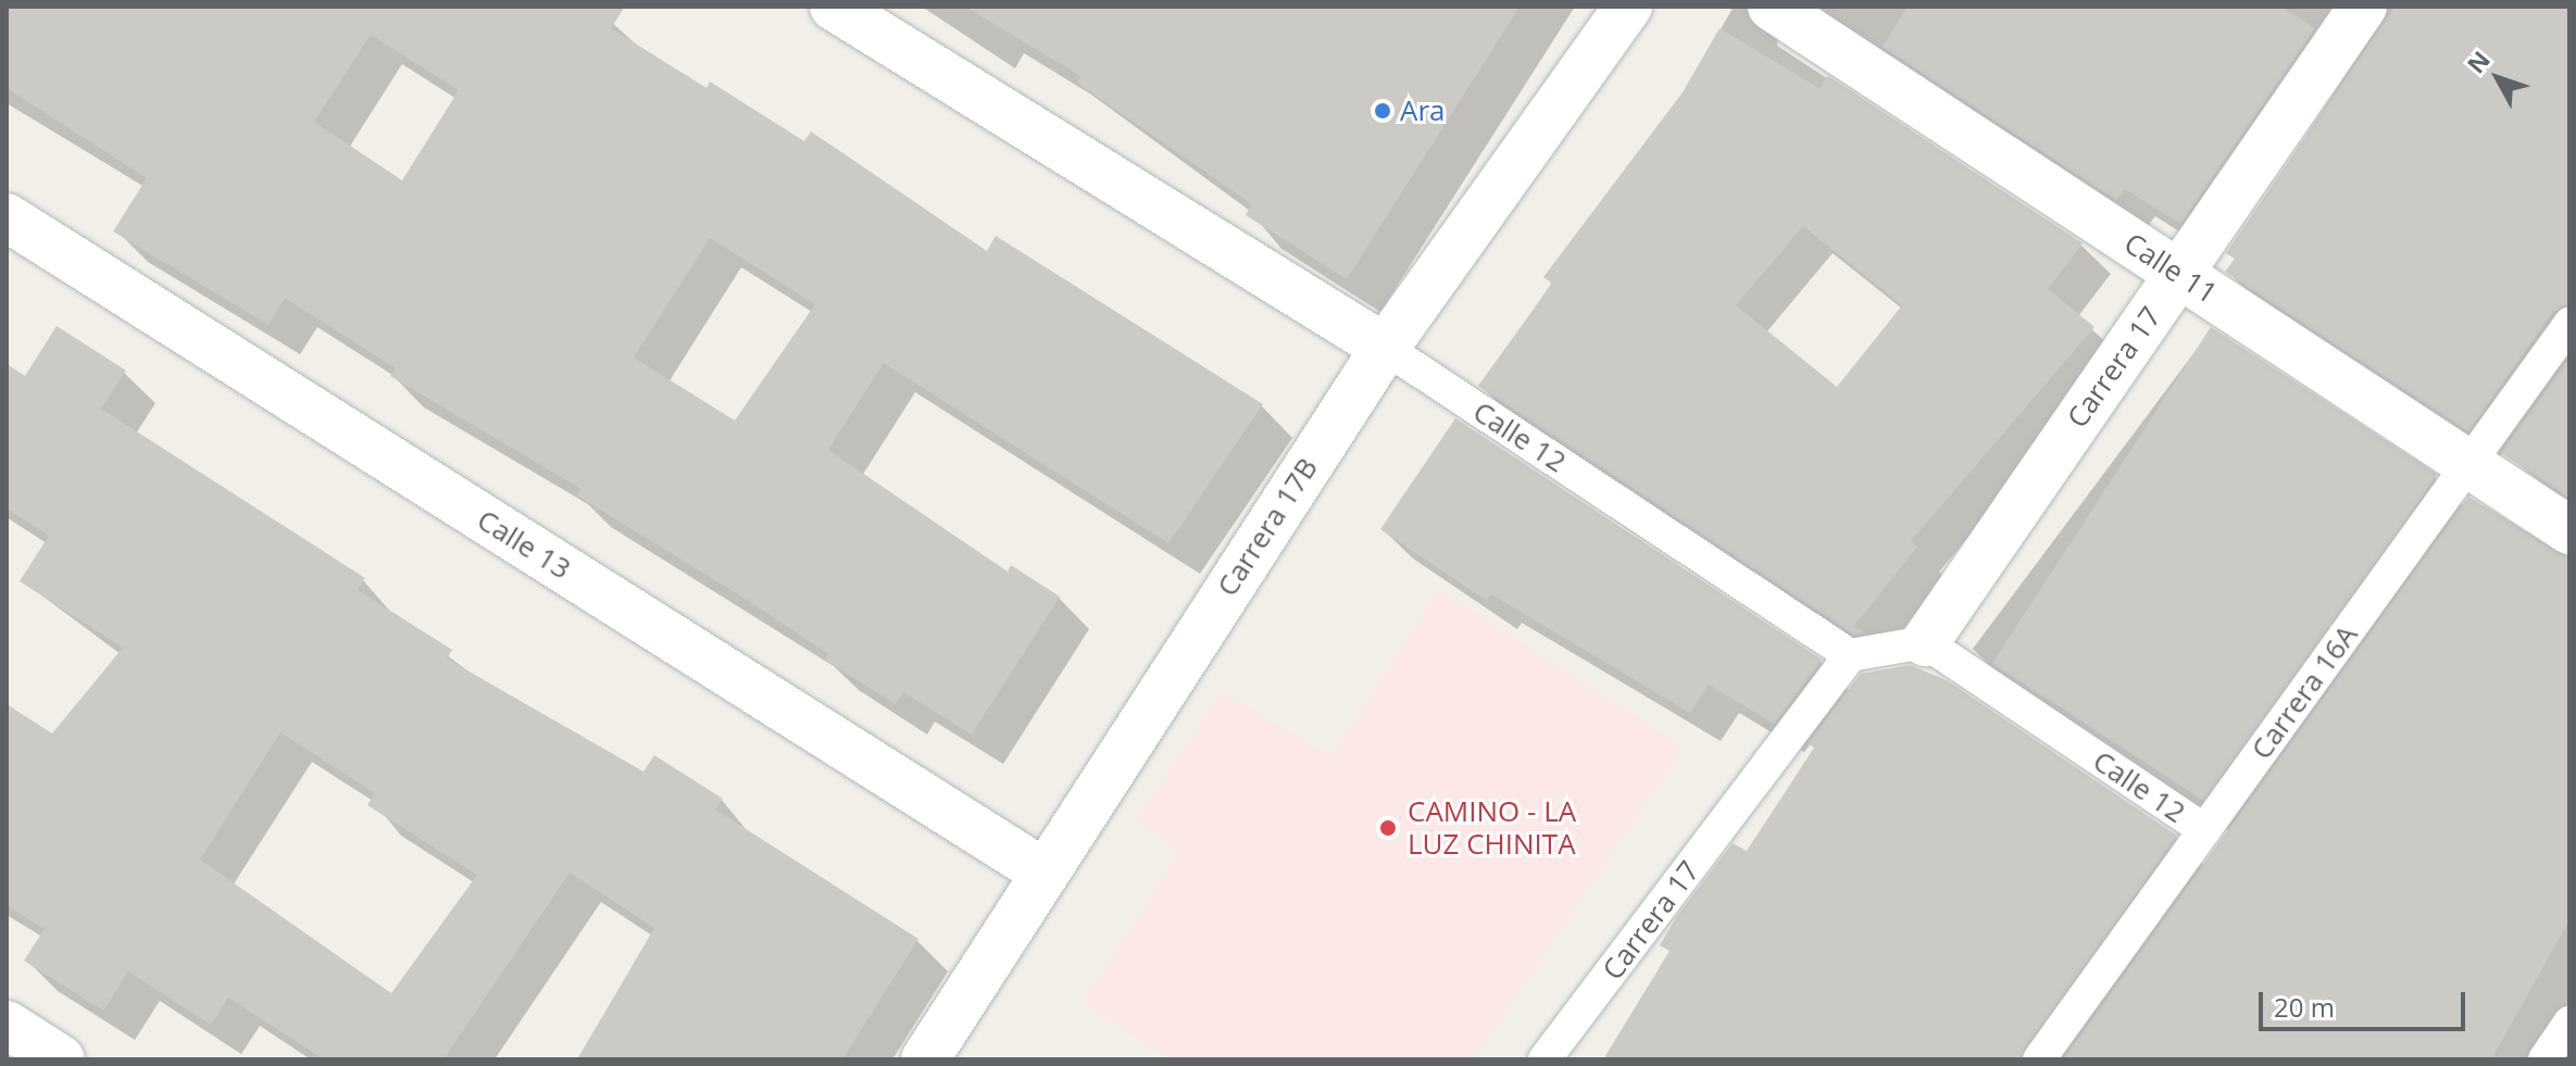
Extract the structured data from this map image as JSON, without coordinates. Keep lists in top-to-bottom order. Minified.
{"streets":{"street":["Calle 11","Carrera 17","Calle 12","Carrera 17B","Calle 13"],"lane":["Carrera 16A"]},"crossings":[["Calle 11","Carrera 17"],["Calle 11","Carrera 16A"],["Carrera 17","Calle 12"],["Calle 12","Carrera 17B"],["Calle 12","Carrera 16A"],["Carrera 17B","Calle 13"]],"places":["Ara","CAMINO - LA LUZ CHINITA"],"scale_bar":"20 m","north":"top left"}
